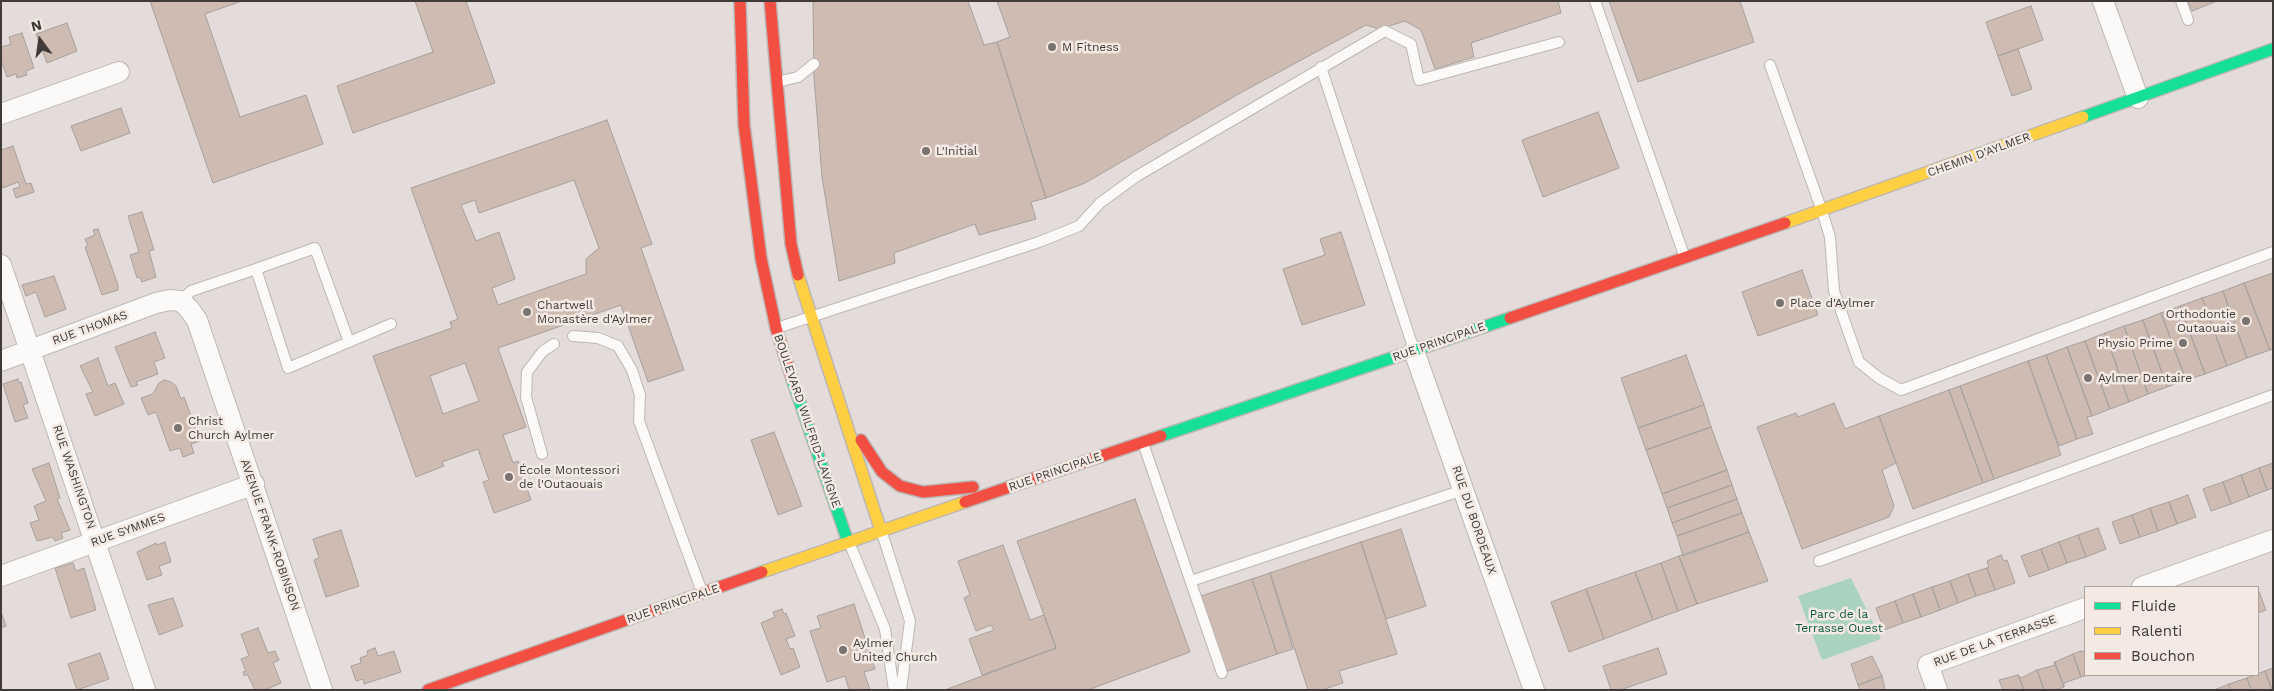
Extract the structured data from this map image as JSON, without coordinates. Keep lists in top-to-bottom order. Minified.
{"streets":{"main road":["CHEMIN D'AYLMER","RUE PRINCIPALE","BOULEVARD WILFRID-LAVIGNE"],"street":["RUE THOMAS","RUE WASHINGTON","RUE DU BORDEAUX","RUE SYMMES","AVENUE FRANK-ROBINSON","RUE DE LA TERRASSE"]},"crossings":[["CHEMIN D'AYLMER","RUE PRINCIPALE"],["RUE THOMAS","RUE WASHINGTON"],["RUE THOMAS","AVENUE FRANK-ROBINSON"],["RUE PRINCIPALE","BOULEVARD WILFRID-LAVIGNE"],["RUE PRINCIPALE","RUE DU BORDEAUX"],["RUE WASHINGTON","RUE SYMMES"],["RUE SYMMES","AVENUE FRANK-ROBINSON"]],"parks":["Parc de la Terrasse Ouest"],"places":["M Fitness","L'Initial","Place d'Aylmer","Chartwell Monastère d'Aylmer","Orthodontie Outaouais","Physio Prime","Aylmer Dentaire","Christ Church Aylmer","École Montessori de l'Outaouais","Aylmer United Church"],"legend":["Fluide","Ralenti","Bouchon"],"north":"top"}
